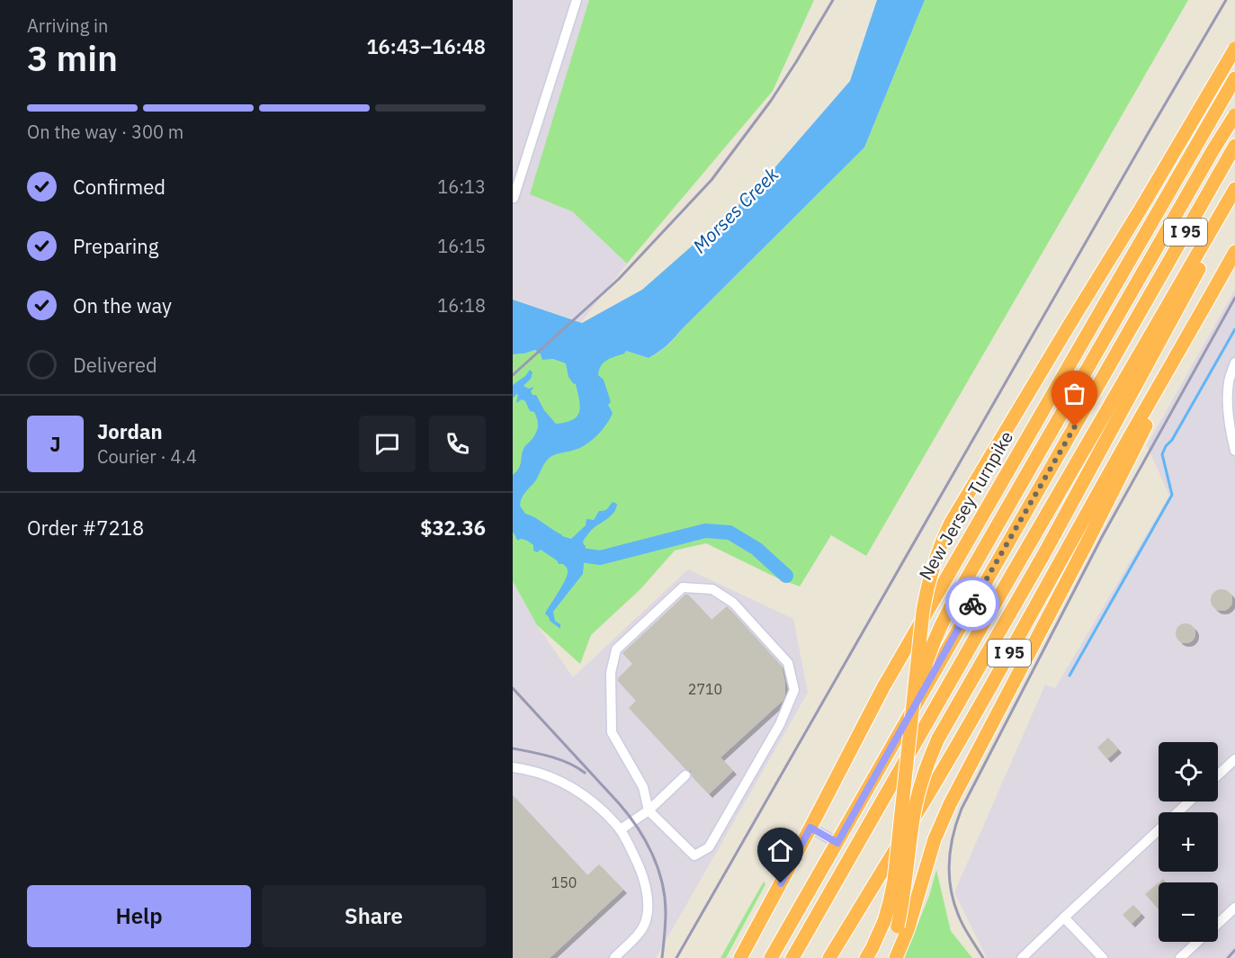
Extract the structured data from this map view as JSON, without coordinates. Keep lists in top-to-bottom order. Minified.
{"streets":{"highway":["I 95","New Jersey Turnpike"]},"water":["Morses Creek"],"house_numbers":["2710","150"],"page":{"heading":["3 min","Arriving in","16:43–16:48"],"panel":["Jordan","Courier · 4.4","Order #7218","$32.36"],"bar":"On the way · 300 m","list":[["Confirmed","16:13"],["Preparing","16:15"],["On the way","16:18"],"Delivered"],"round":"J","map_buttons":["+","−"],"buttons":["Help","Share"]}}
